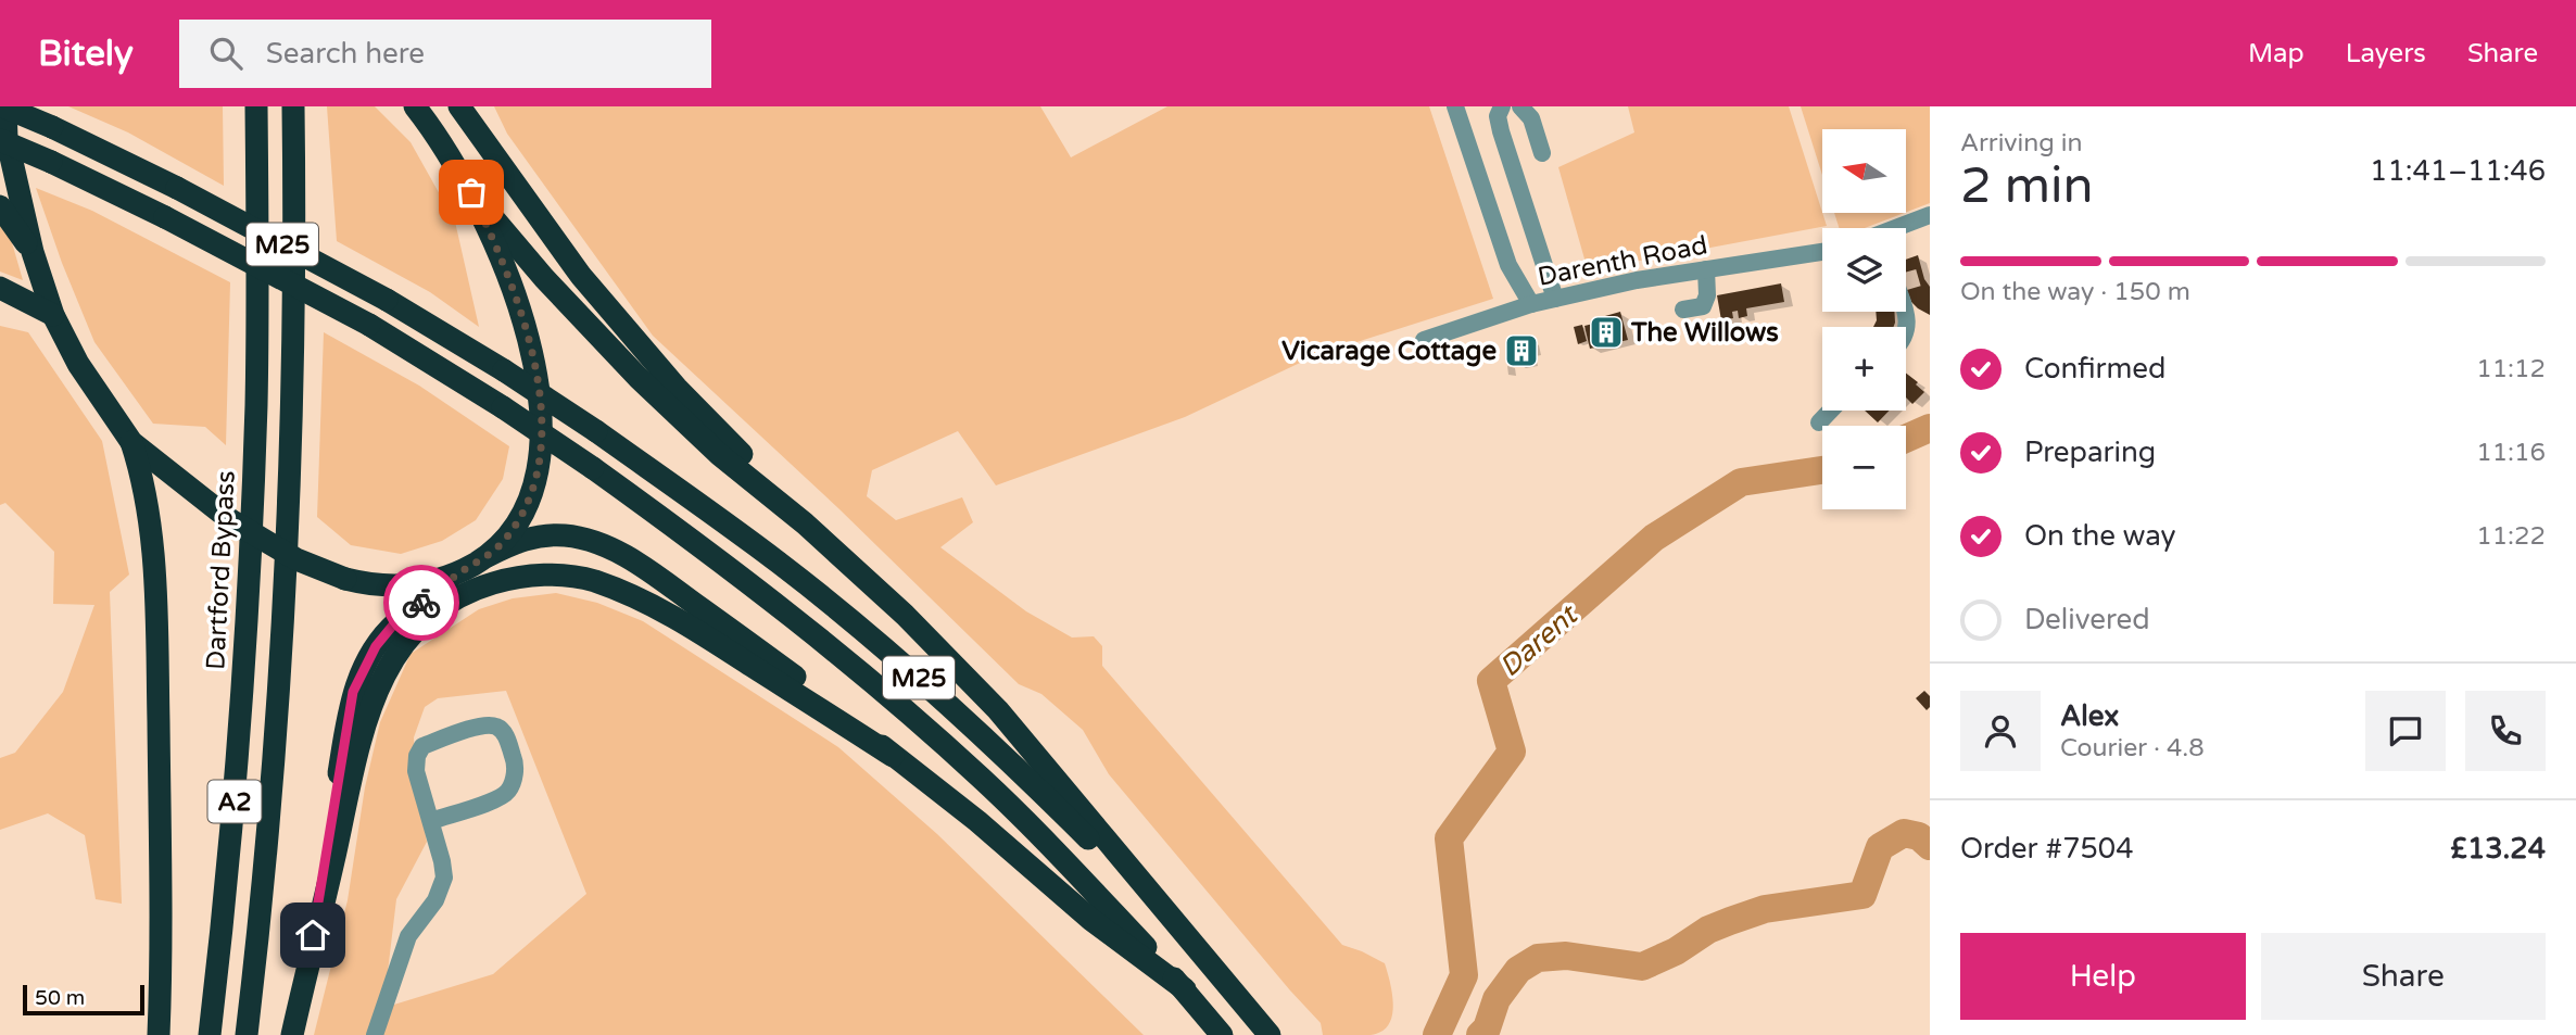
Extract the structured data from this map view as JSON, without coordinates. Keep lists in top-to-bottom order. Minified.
{"streets":{"highway":["M25","Dartford Bypass","A2"],"street":["Darenth Road"]},"water":["Darent"],"places":{"building":["The Willows","Vicarage Cottage"]},"scale_bar":"50 m","north":"left","page":{"header":"Bitely","search":"Search here","nav":["Map","Layers","Share"],"heading":["2 min","Arriving in","11:41–11:46"],"panel":["Alex","Courier · 4.8","Order #7504","£13.24"],"map_buttons":["+","−"],"bar":"On the way · 150 m","list":[["Confirmed","11:12"],["Preparing","11:16"],["On the way","11:22"],"Delivered"],"buttons":["Help","Share"],"scale":"50 m"}}
